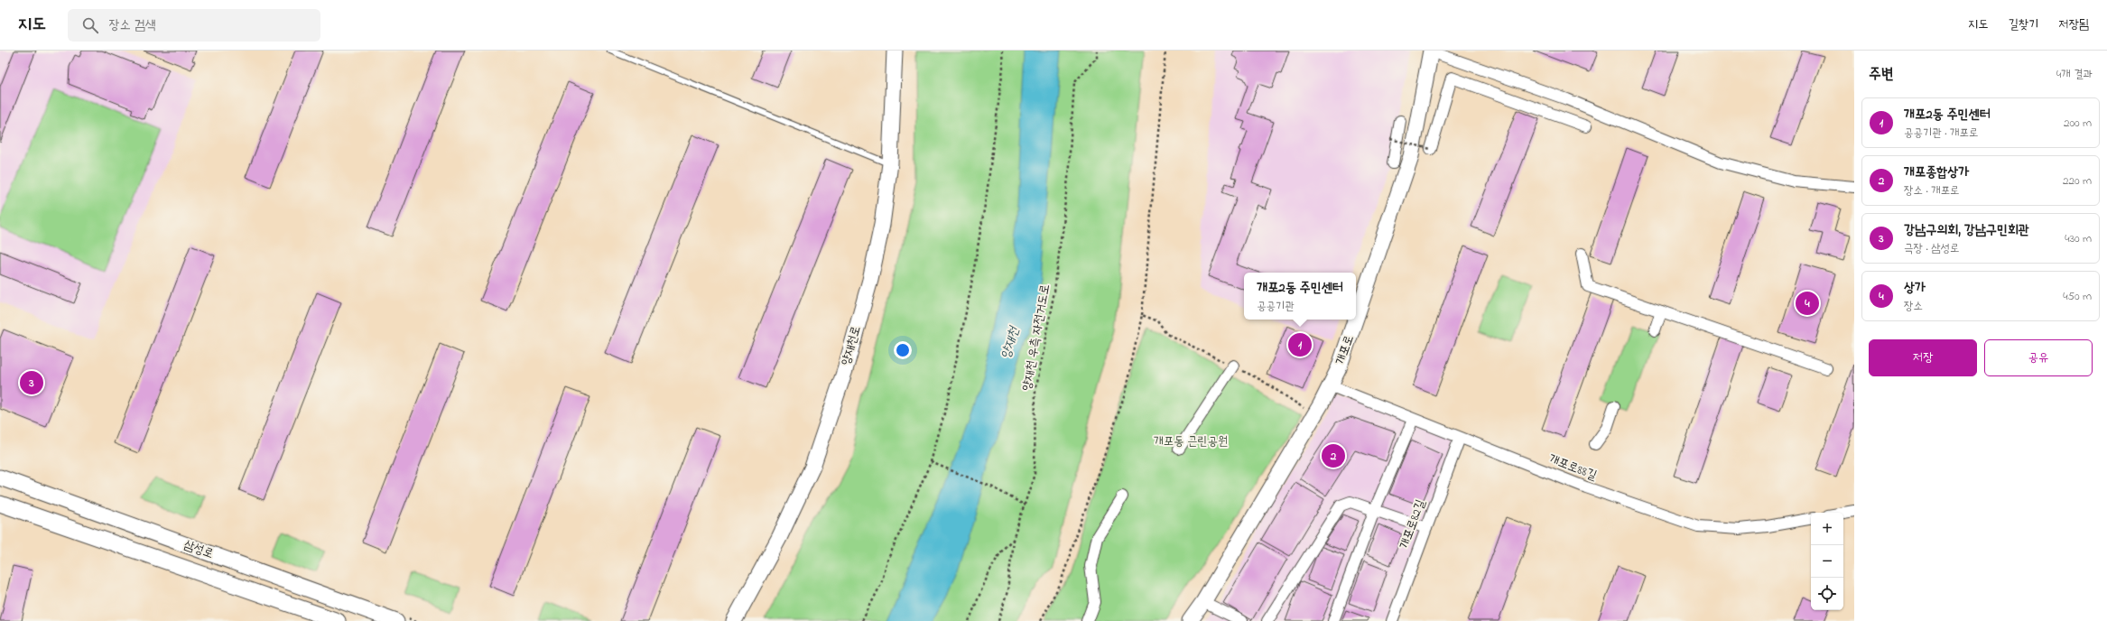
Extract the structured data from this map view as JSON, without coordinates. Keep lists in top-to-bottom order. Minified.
{"streets":{"street":["양재천로","개포로","개포로88길","개포로82길","삼성로"],"path":["양재천 우측 자전거도로"]},"crossings":[["개포로","개포로88길"],["개포로88길","개포로82길"]],"water":["양재천"],"parks":["개포동 근린공원"],"page":{"header":"지도","search":"장소 검색","nav":["지도","길찾기","저장됨"],"heading":["주변","4개 결과"],"list":[{"mark":"1","name":"개포2동 주민센터","note":"공공기관 · 개포로","value":"200 m"},{"mark":"2","name":"개포종합상가","note":"장소 · 개포로","value":"220 m"},{"mark":"3","name":"강남구의회, 강남구민회관","note":"극장 · 삼성로","value":"430 m"},{"mark":"4","name":"상가","note":"장소","value":"450 m"}],"popup":["개포2동 주민센터","공공기관"],"pins":["4","1","3","2"],"buttons":["저장","공유"],"map_buttons":["+","−"]}}
